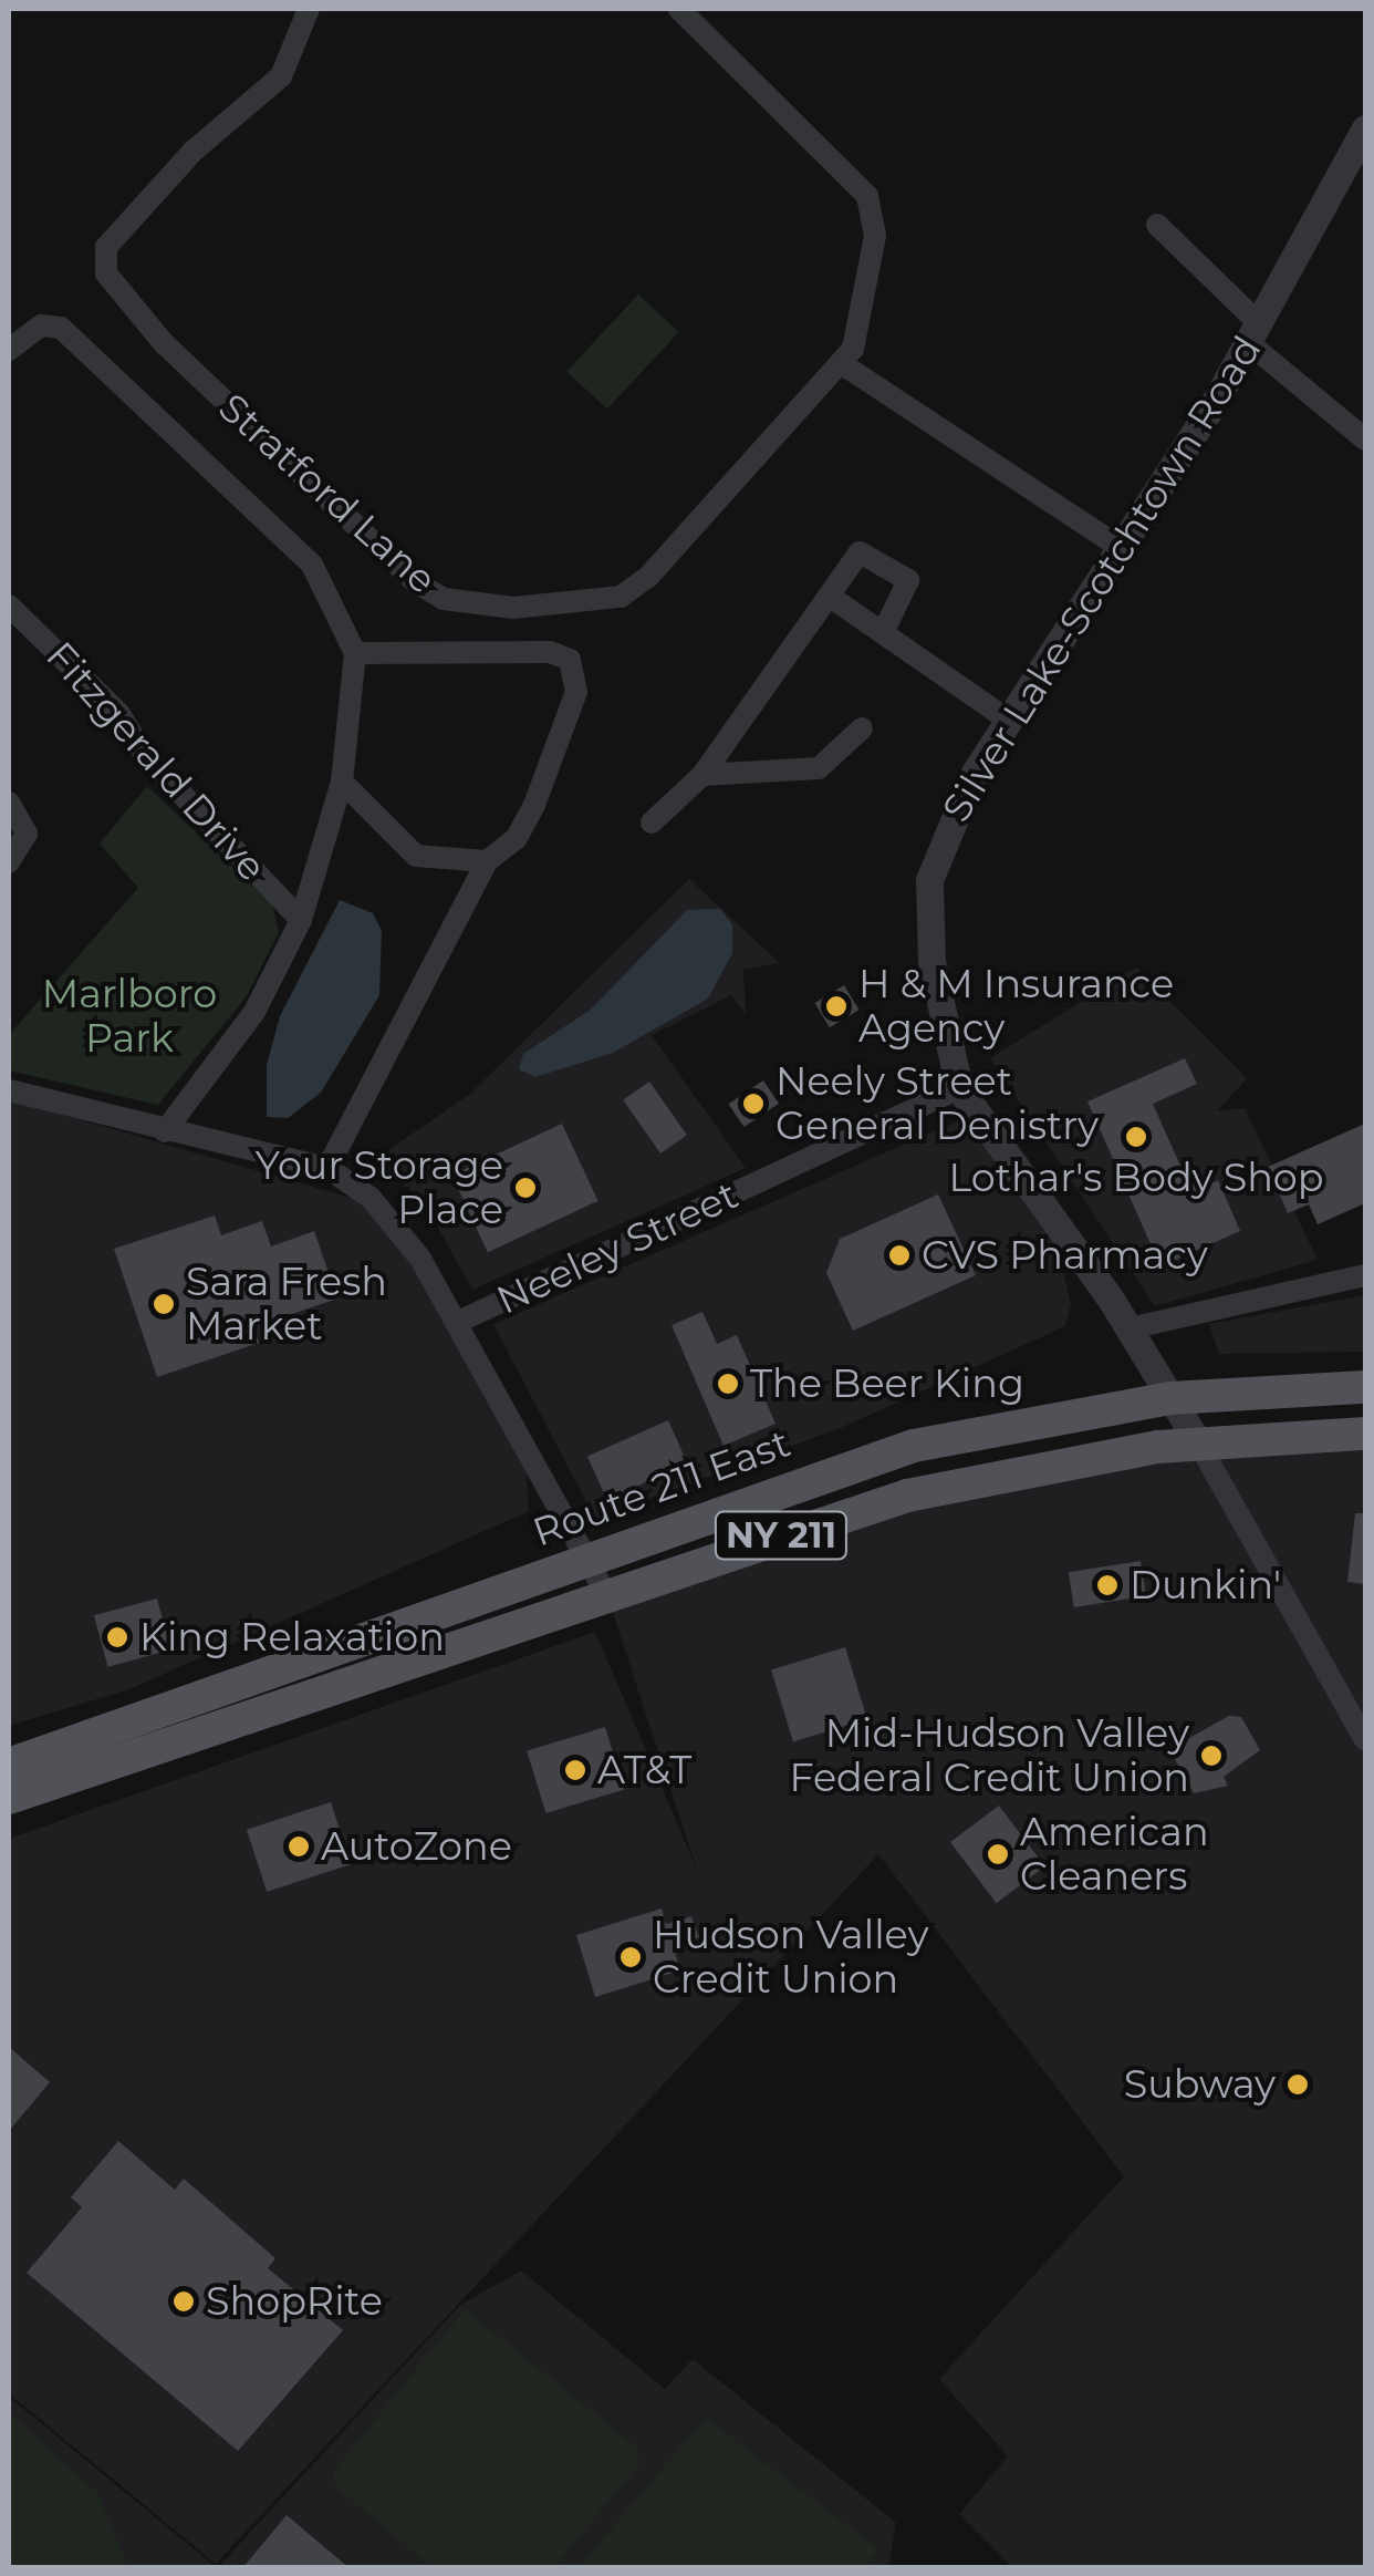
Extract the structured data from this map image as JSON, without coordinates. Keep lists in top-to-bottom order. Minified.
{"streets":{"main road":["Route 211 East","NY 211"],"street":["Stratford Lane","Silver Lake-Scotchtown Road","Fitzgerald Drive","Neeley Street"]},"crossings":[["Silver Lake-Scotchtown Road","Neeley Street"],["Silver Lake-Scotchtown Road","Route 211 East"],["Silver Lake-Scotchtown Road","NY 211"]],"parks":["Marlboro Park"],"places":["H & M Insurance Agency","Neely Street General Denistry","Lothar's Body Shop","Your Storage Place","CVS Pharmacy","Sara Fresh Market","The Beer King","Dunkin'","King Relaxation","Mid-Hudson Valley Federal Credit Union","AT&T","AutoZone","American Cleaners","Hudson Valley Credit Union","Subway","ShopRite"]}
